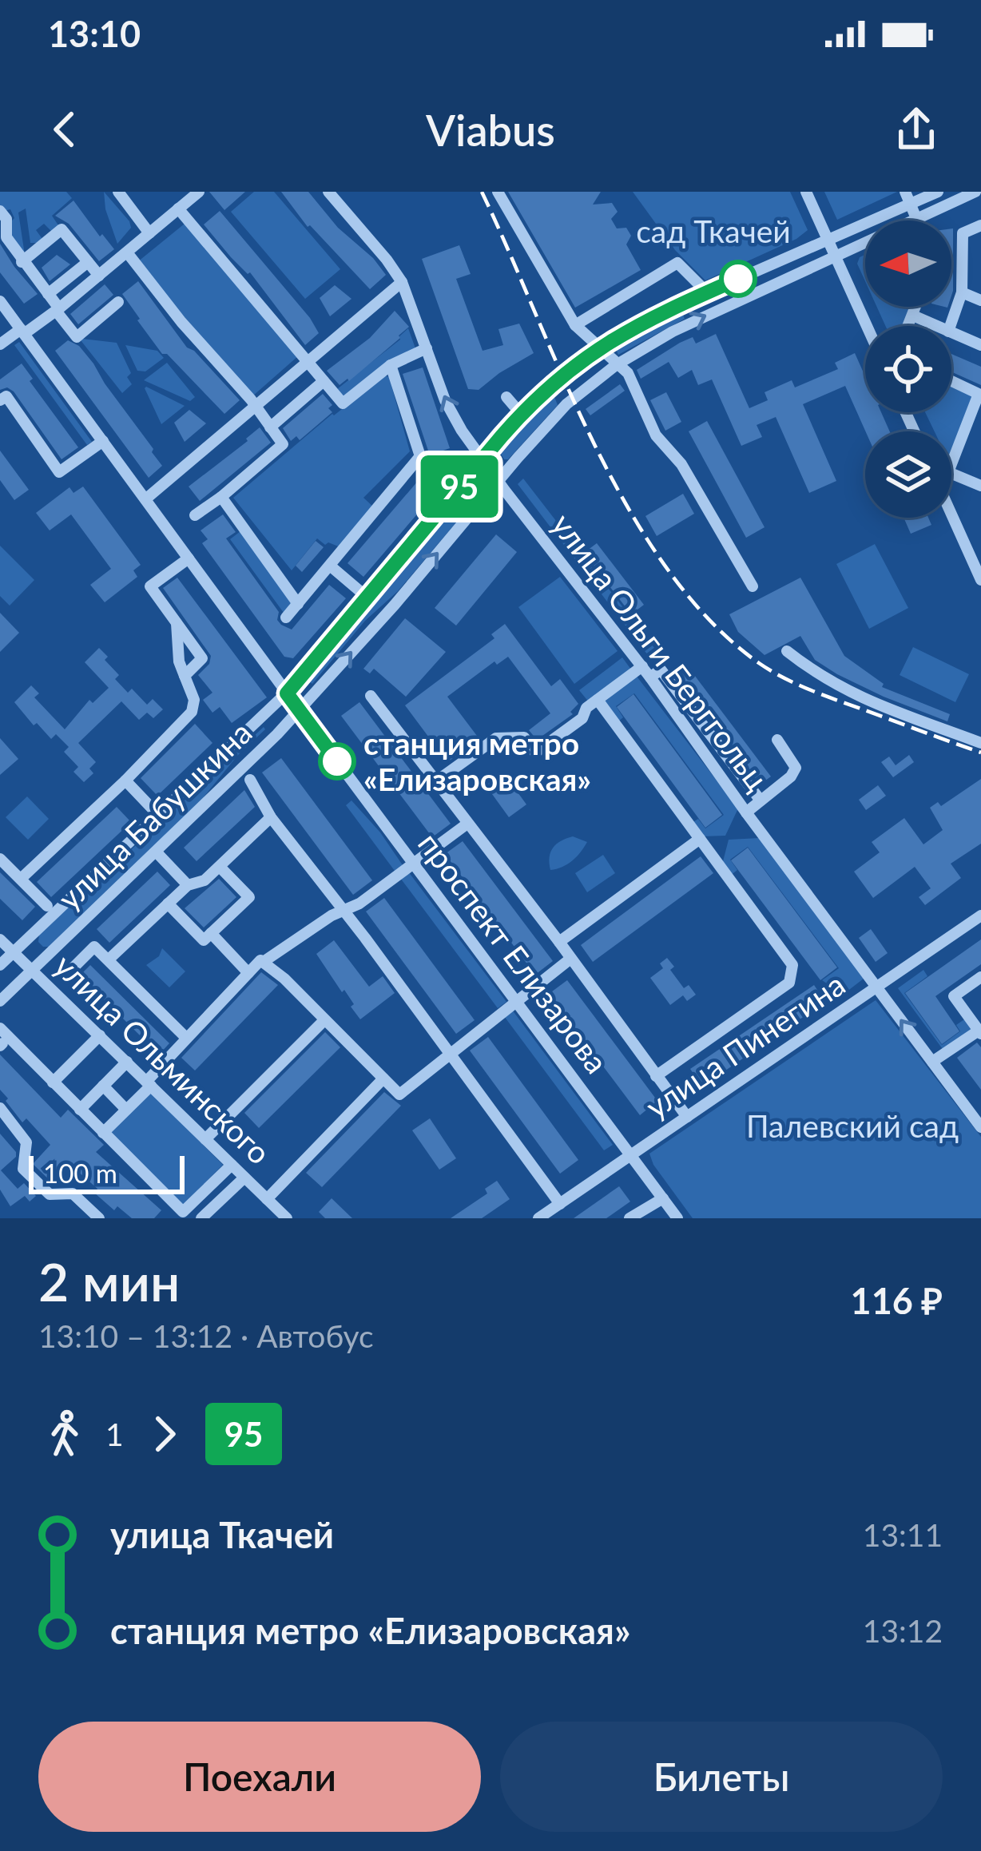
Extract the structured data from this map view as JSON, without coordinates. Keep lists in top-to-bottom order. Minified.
{"streets":{"street":["улица Ольги Берггольц","улица Бабушкина","проспект Елизарова","улица Пинегина","улица Ольминского"]},"crossings":[["улица Ольги Берггольц","улица Бабушкина"],["улица Ольги Берггольц","улица Пинегина"],["улица Бабушкина","проспект Елизарова"],["улица Бабушкина","улица Ольминского"],["проспект Елизарова","улица Пинегина"]],"parks":["сад Ткачей","Палевский сад"],"places":["станция метро «Елизаровская»"],"lines":["bus line 95"],"scale_bar":"100 m","north":"left","page":{"status":"13:10","header":"Viabus","on_map":"95","scale":"100 m","heading":["2 мин","13:10 – 13:12 · Автобус","116 ₽"],"legs":["1","95"],"list":[{"name":"улица Ткачей","value":"13:11"},{"name":"станция метро «Елизаровская»","value":"13:12"}],"buttons":["Поехали","Билеты"]}}
